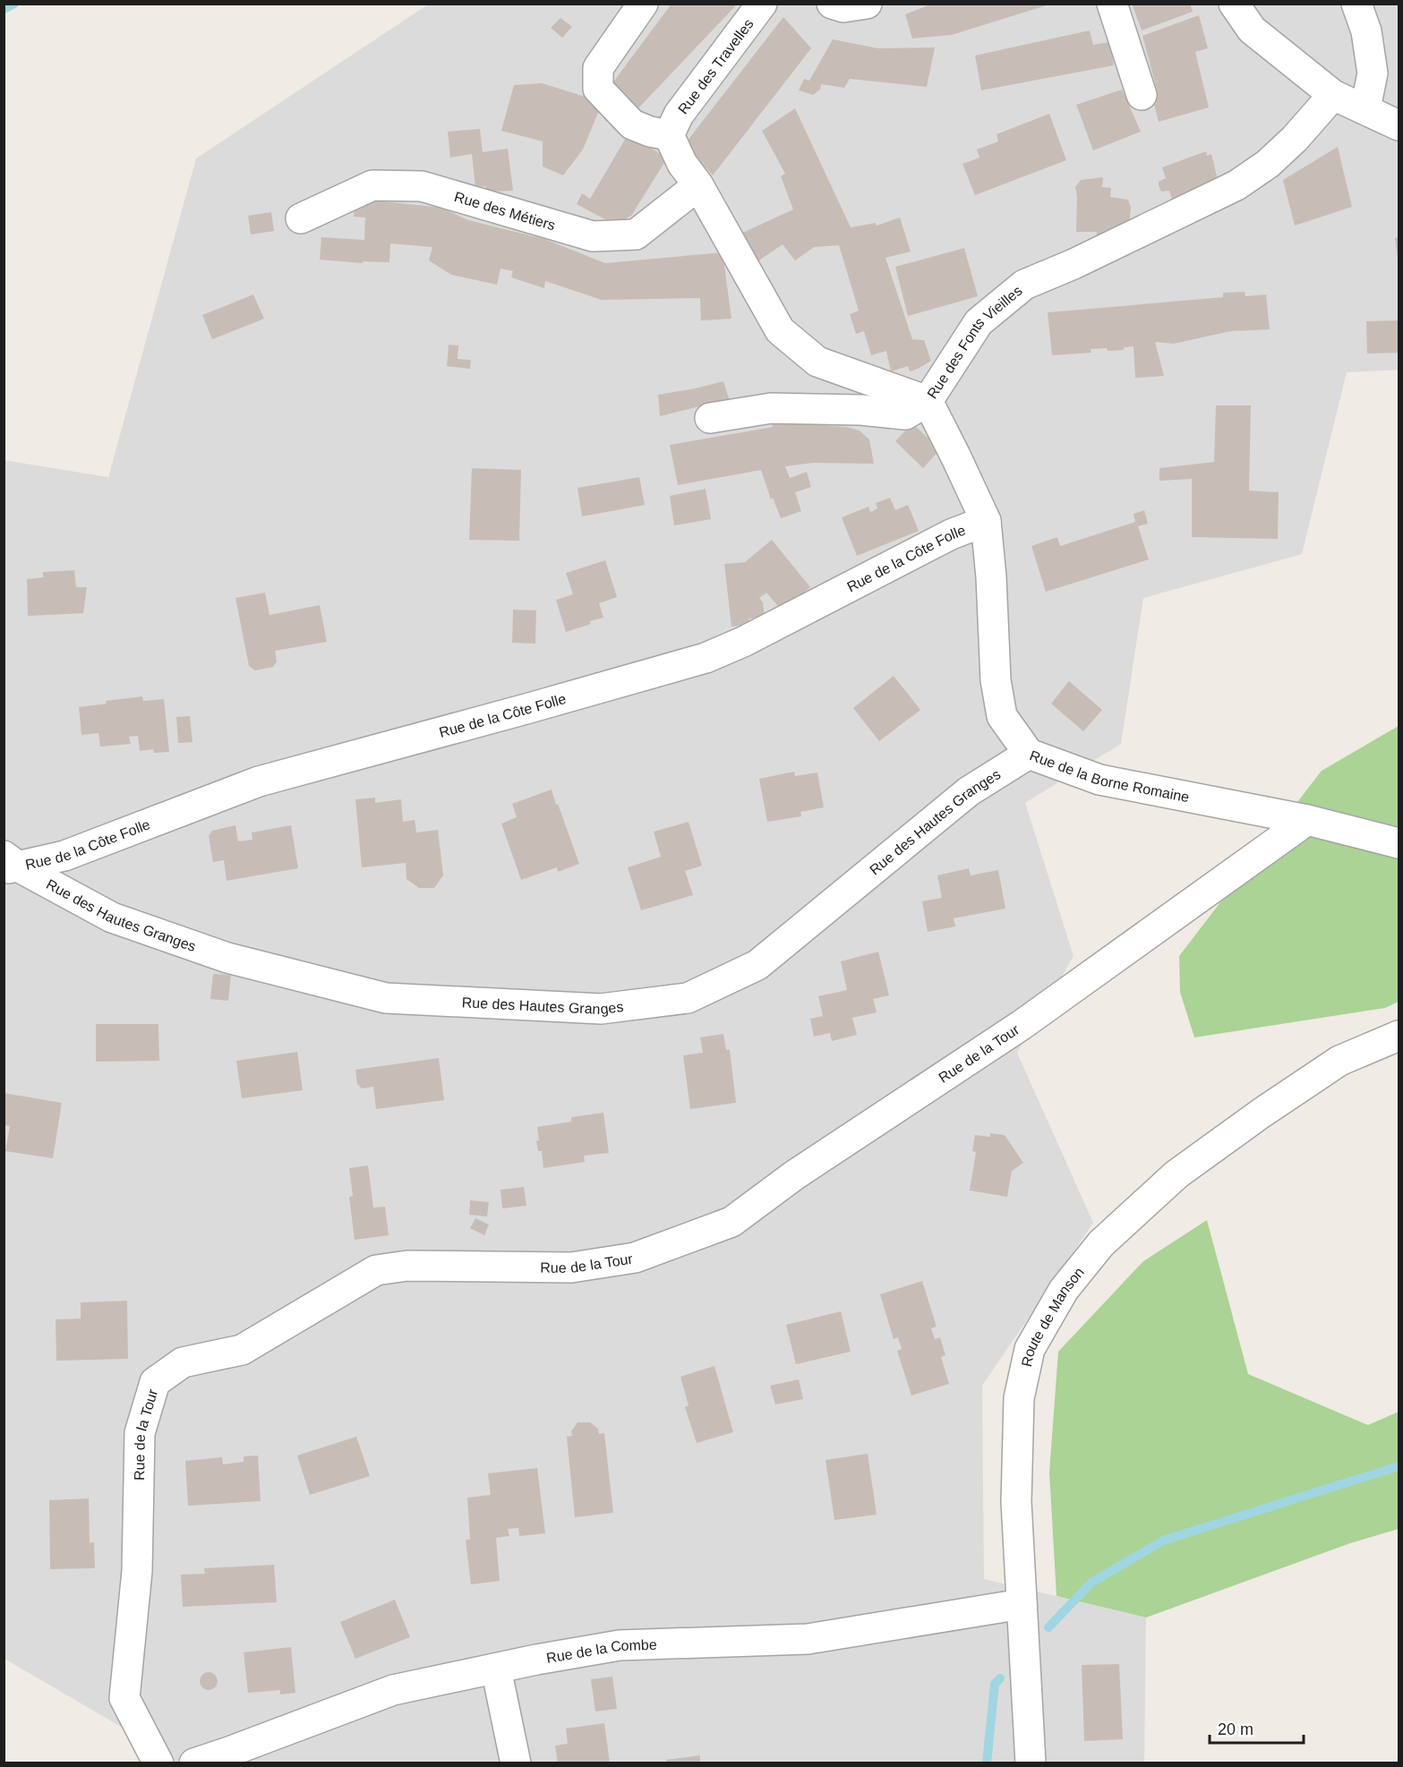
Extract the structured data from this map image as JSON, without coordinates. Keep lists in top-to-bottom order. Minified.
{"streets":{"street":["Rue des Travelles","Rue des Métiers","Rue des Fonts Vieilles","Rue de la Côte Folle","Rue de la Borne Romaine","Rue des Hautes Granges","Rue de la Tour","Route de Manson","Rue de la Combe"]},"crossings":[["Rue des Métiers","Rue des Fonts Vieilles"],["Rue des Fonts Vieilles","Rue de la Borne Romaine"],["Rue de la Côte Folle","Rue de la Borne Romaine"],["Rue de la Côte Folle","Rue des Hautes Granges"],["Rue de la Borne Romaine","Rue des Hautes Granges"],["Rue de la Borne Romaine","Rue de la Tour"],["Route de Manson","Rue de la Combe"]],"scale_bar":"20 m"}
